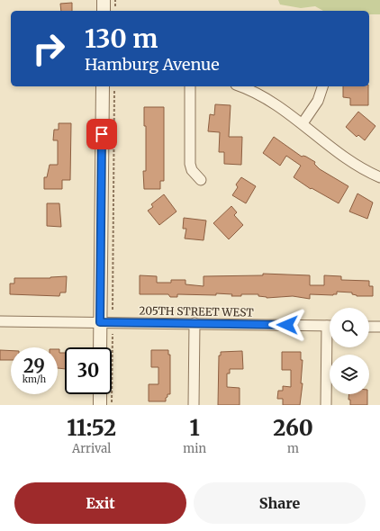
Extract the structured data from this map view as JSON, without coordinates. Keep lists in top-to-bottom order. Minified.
{"streets":{"street":["205TH STREET WEST"]},"page":{"turn":["130 m","Hamburg Avenue"],"speed":"29 km/h","limit":"30","eta":["11:52","Arrival","1","min","260","m"],"buttons":["Exit","Share"]}}
